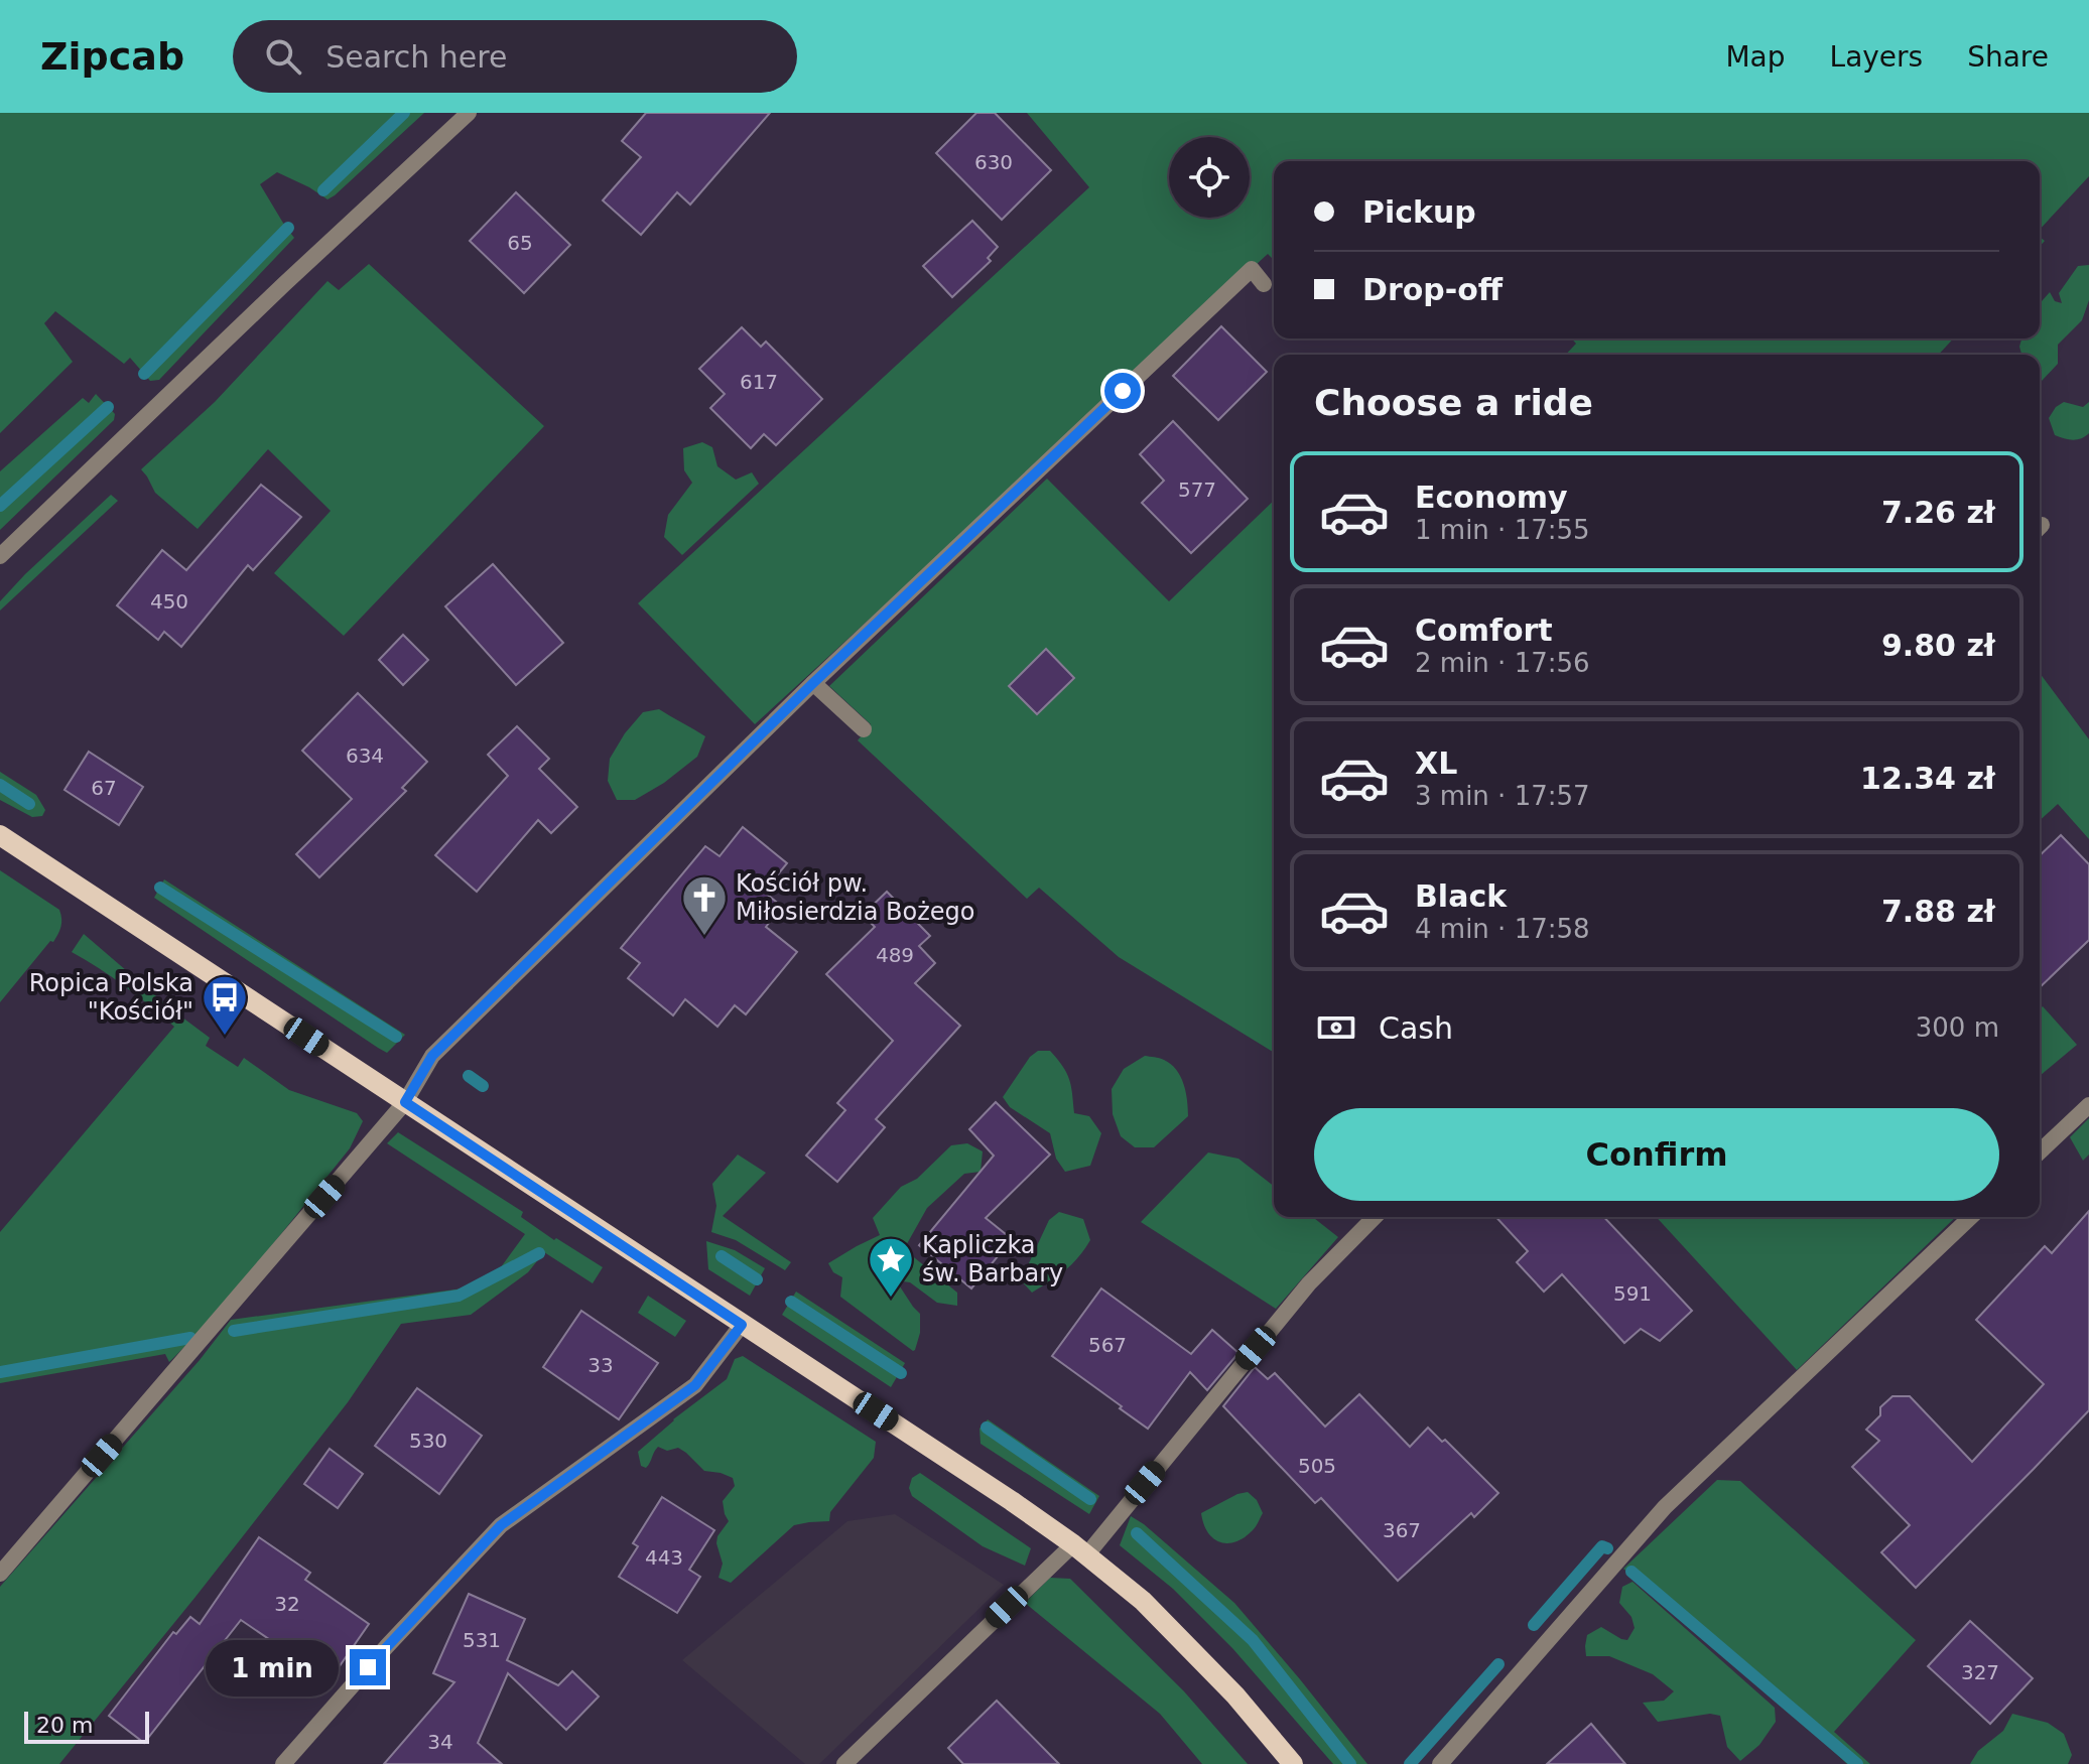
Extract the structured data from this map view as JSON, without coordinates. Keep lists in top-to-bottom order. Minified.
{"places":{"church":["Kościół pw. Miłosierdzia Bożego"],"bus stop":["Ropica Polska \"Kościół\""],"place":["Kapliczka św. Barbary"]},"house_numbers":["630","65","617","577","450","634","67","489","591","567","33","530","505","367","443","32","531","327","34"],"scale_bar":"20 m","page":{"header":"Zipcab","search":"Search here","nav":["Map","Layers","Share"],"banner":["Pickup","Drop-off"],"heading":"Choose a ride","list":[{"name":"Economy","note":"1 min · 17:55","value":"7.26 zł"},{"name":"Comfort","note":"2 min · 17:56","value":"9.80 zł"},{"name":"XL","note":"3 min · 17:57","value":"12.34 zł"},{"name":"Black","note":"4 min · 17:58","value":"7.88 zł"}],"pay":["Cash","300 m"],"buttons":"Confirm","bubble":"1 min","scale":"20 m"}}
